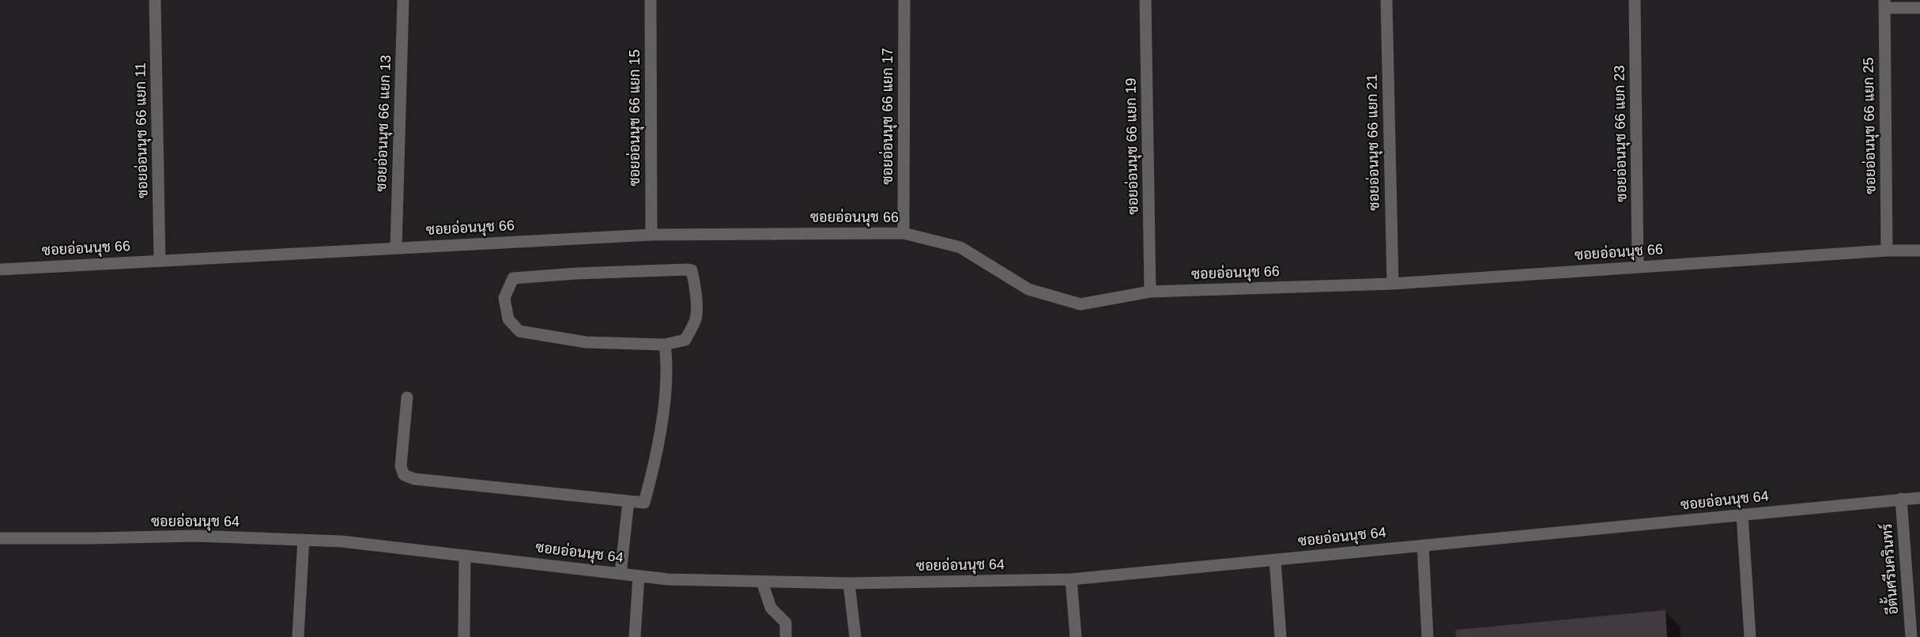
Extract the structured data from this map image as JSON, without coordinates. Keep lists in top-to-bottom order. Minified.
{"streets":{"street":["ซอยอ่อนนุช 66 แยก 17","ซอยอ่อนนุช 66 แยก 15","ซอยอ่อนนุช 66 แยก 13","ซอยอ่อนนุช 66 แยก 25","ซอยอ่อนนุช 66 แยก 11","ซอยอ่อนนุช 66 แยก 23","ซอยอ่อนนุช 66 แยก 21","ซอยอ่อนนุช 66 แยก 19","ซอยอ่อนนุช 66","ซอยอ่อนนุช 64","อีตั้นศรีนครินทร์"]},"crossings":[["ซอยอ่อนนุช 66 แยก 17","ซอยอ่อนนุช 66"],["ซอยอ่อนนุช 66 แยก 15","ซอยอ่อนนุช 66"],["ซอยอ่อนนุช 66 แยก 13","ซอยอ่อนนุช 66"],["ซอยอ่อนนุช 66 แยก 25","ซอยอ่อนนุช 66"],["ซอยอ่อนนุช 66 แยก 11","ซอยอ่อนนุช 66"],["ซอยอ่อนนุช 66 แยก 23","ซอยอ่อนนุช 66"],["ซอยอ่อนนุช 66 แยก 21","ซอยอ่อนนุช 66"],["ซอยอ่อนนุช 66 แยก 19","ซอยอ่อนนุช 66"],["ซอยอ่อนนุช 64","อีตั้นศรีนครินทร์"]]}
